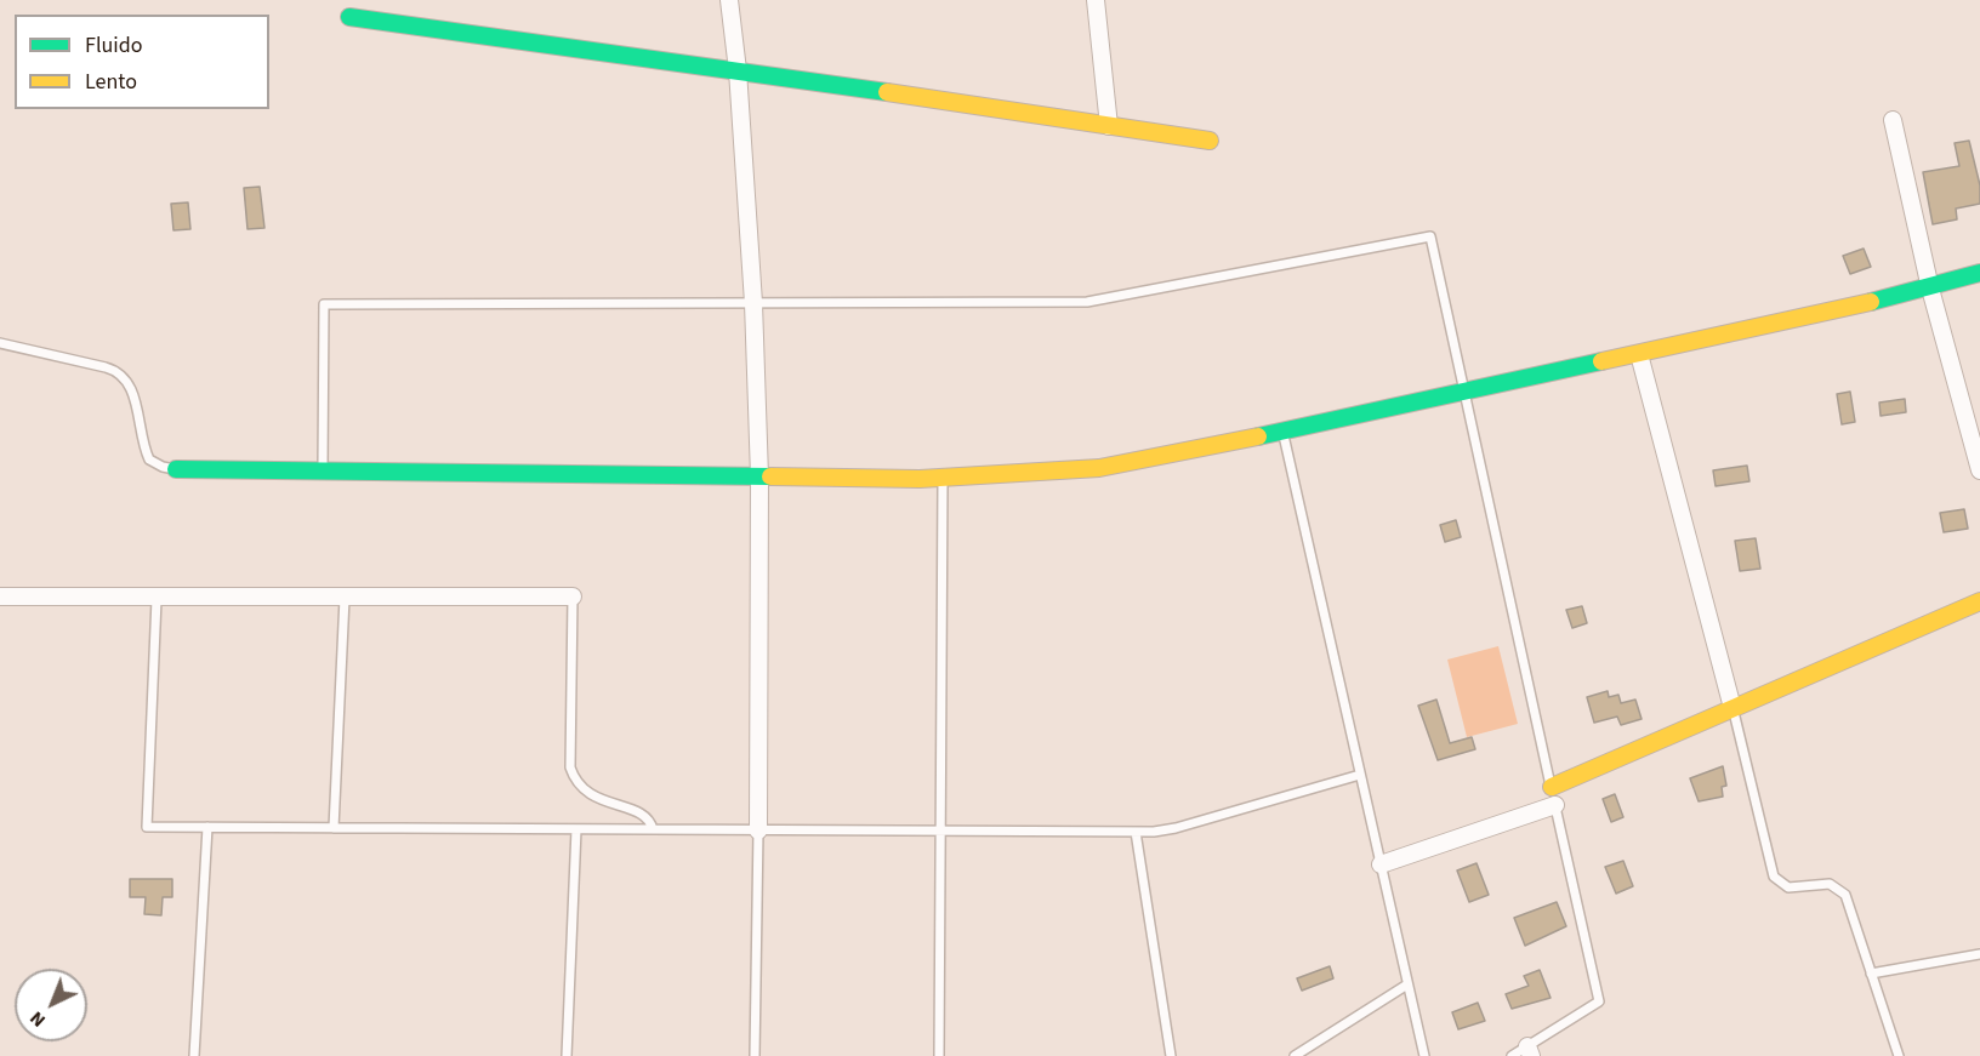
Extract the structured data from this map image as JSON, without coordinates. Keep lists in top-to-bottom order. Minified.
{"legend":["Fluido","Lento"],"north":"bottom left"}
